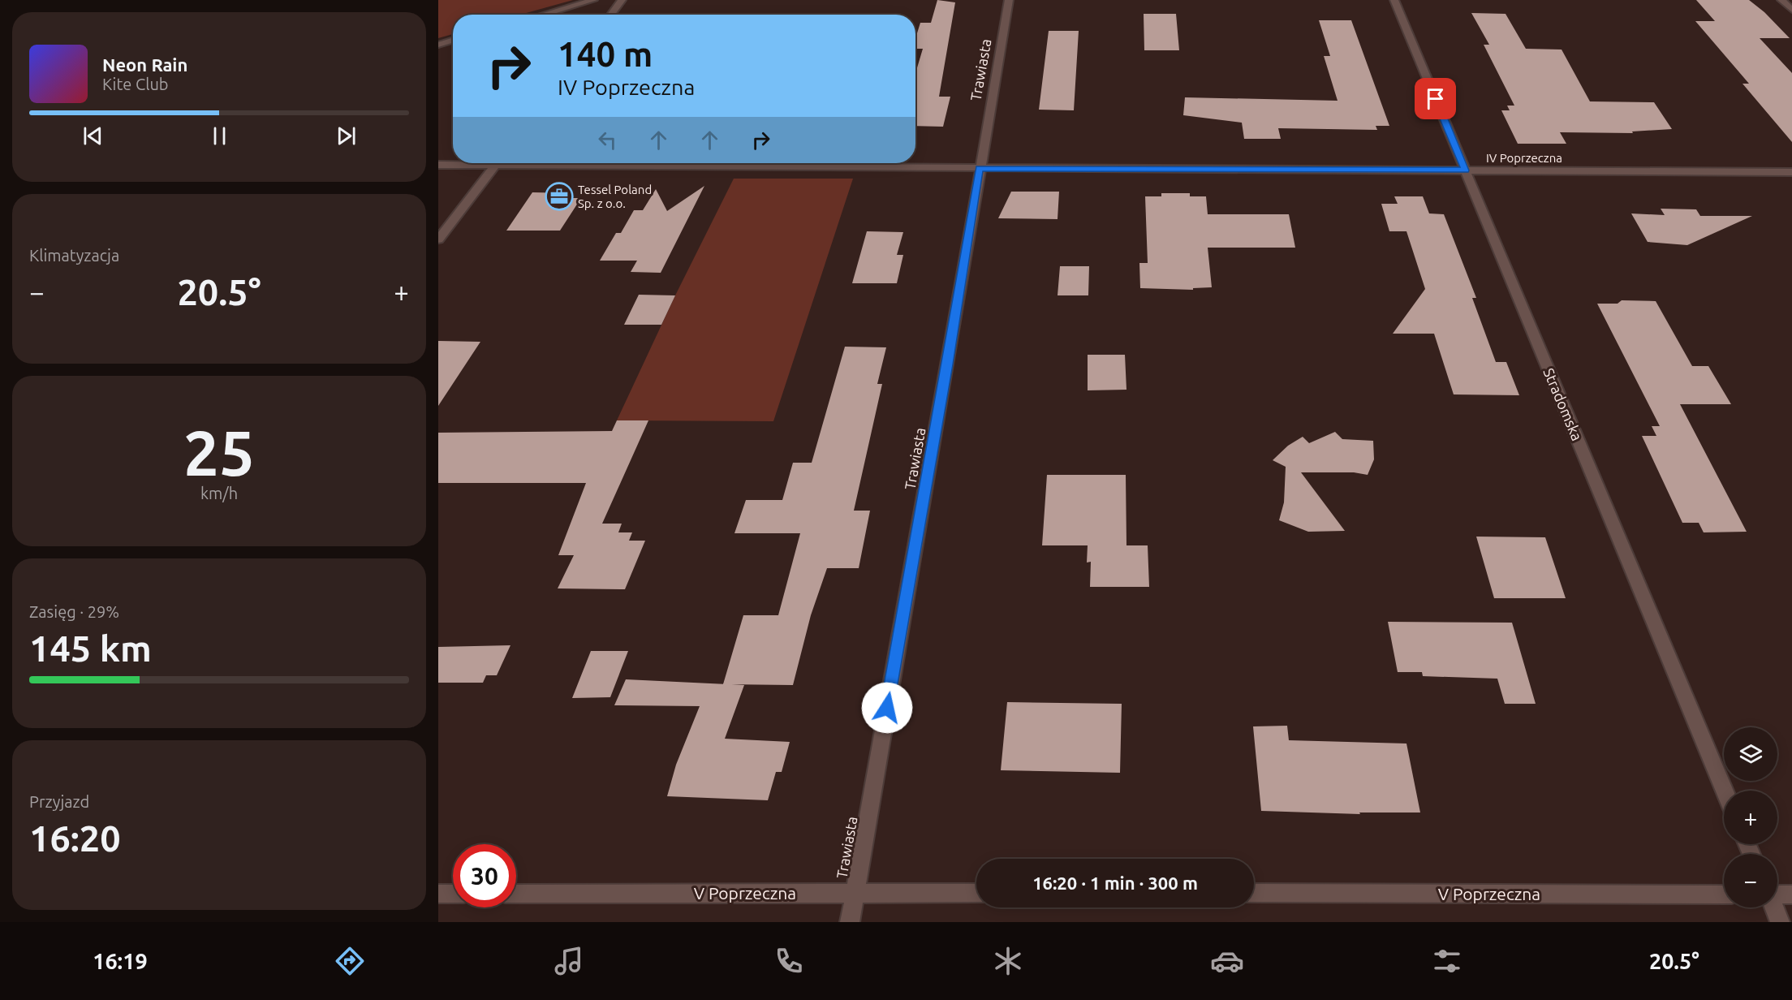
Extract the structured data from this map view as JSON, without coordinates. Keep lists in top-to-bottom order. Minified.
{"streets":{"street":["Trawiasta","IV Poprzeczna","Stradomska","V Poprzeczna"]},"crossings":[["Trawiasta","IV Poprzeczna"],["Trawiasta","V Poprzeczna"],["IV Poprzeczna","Stradomska"]],"places":{"office":["Tessel Poland Sp. z o.o."]},"page":{"turn":["140 m","IV Poprzeczna"],"song":["Neon Rain","Kite Club"],"tile":["Klimatyzacja",["25","km/h"],["Zasięg · 29%","145 km"],["Przyjazd","16:20"]],"heat":["−","20.5°","+"],"map_buttons":["+","−"],"limit":"30","trip":"16:20 · 1 min · 300 m","tabs":["16:19","20.5°"]}}
